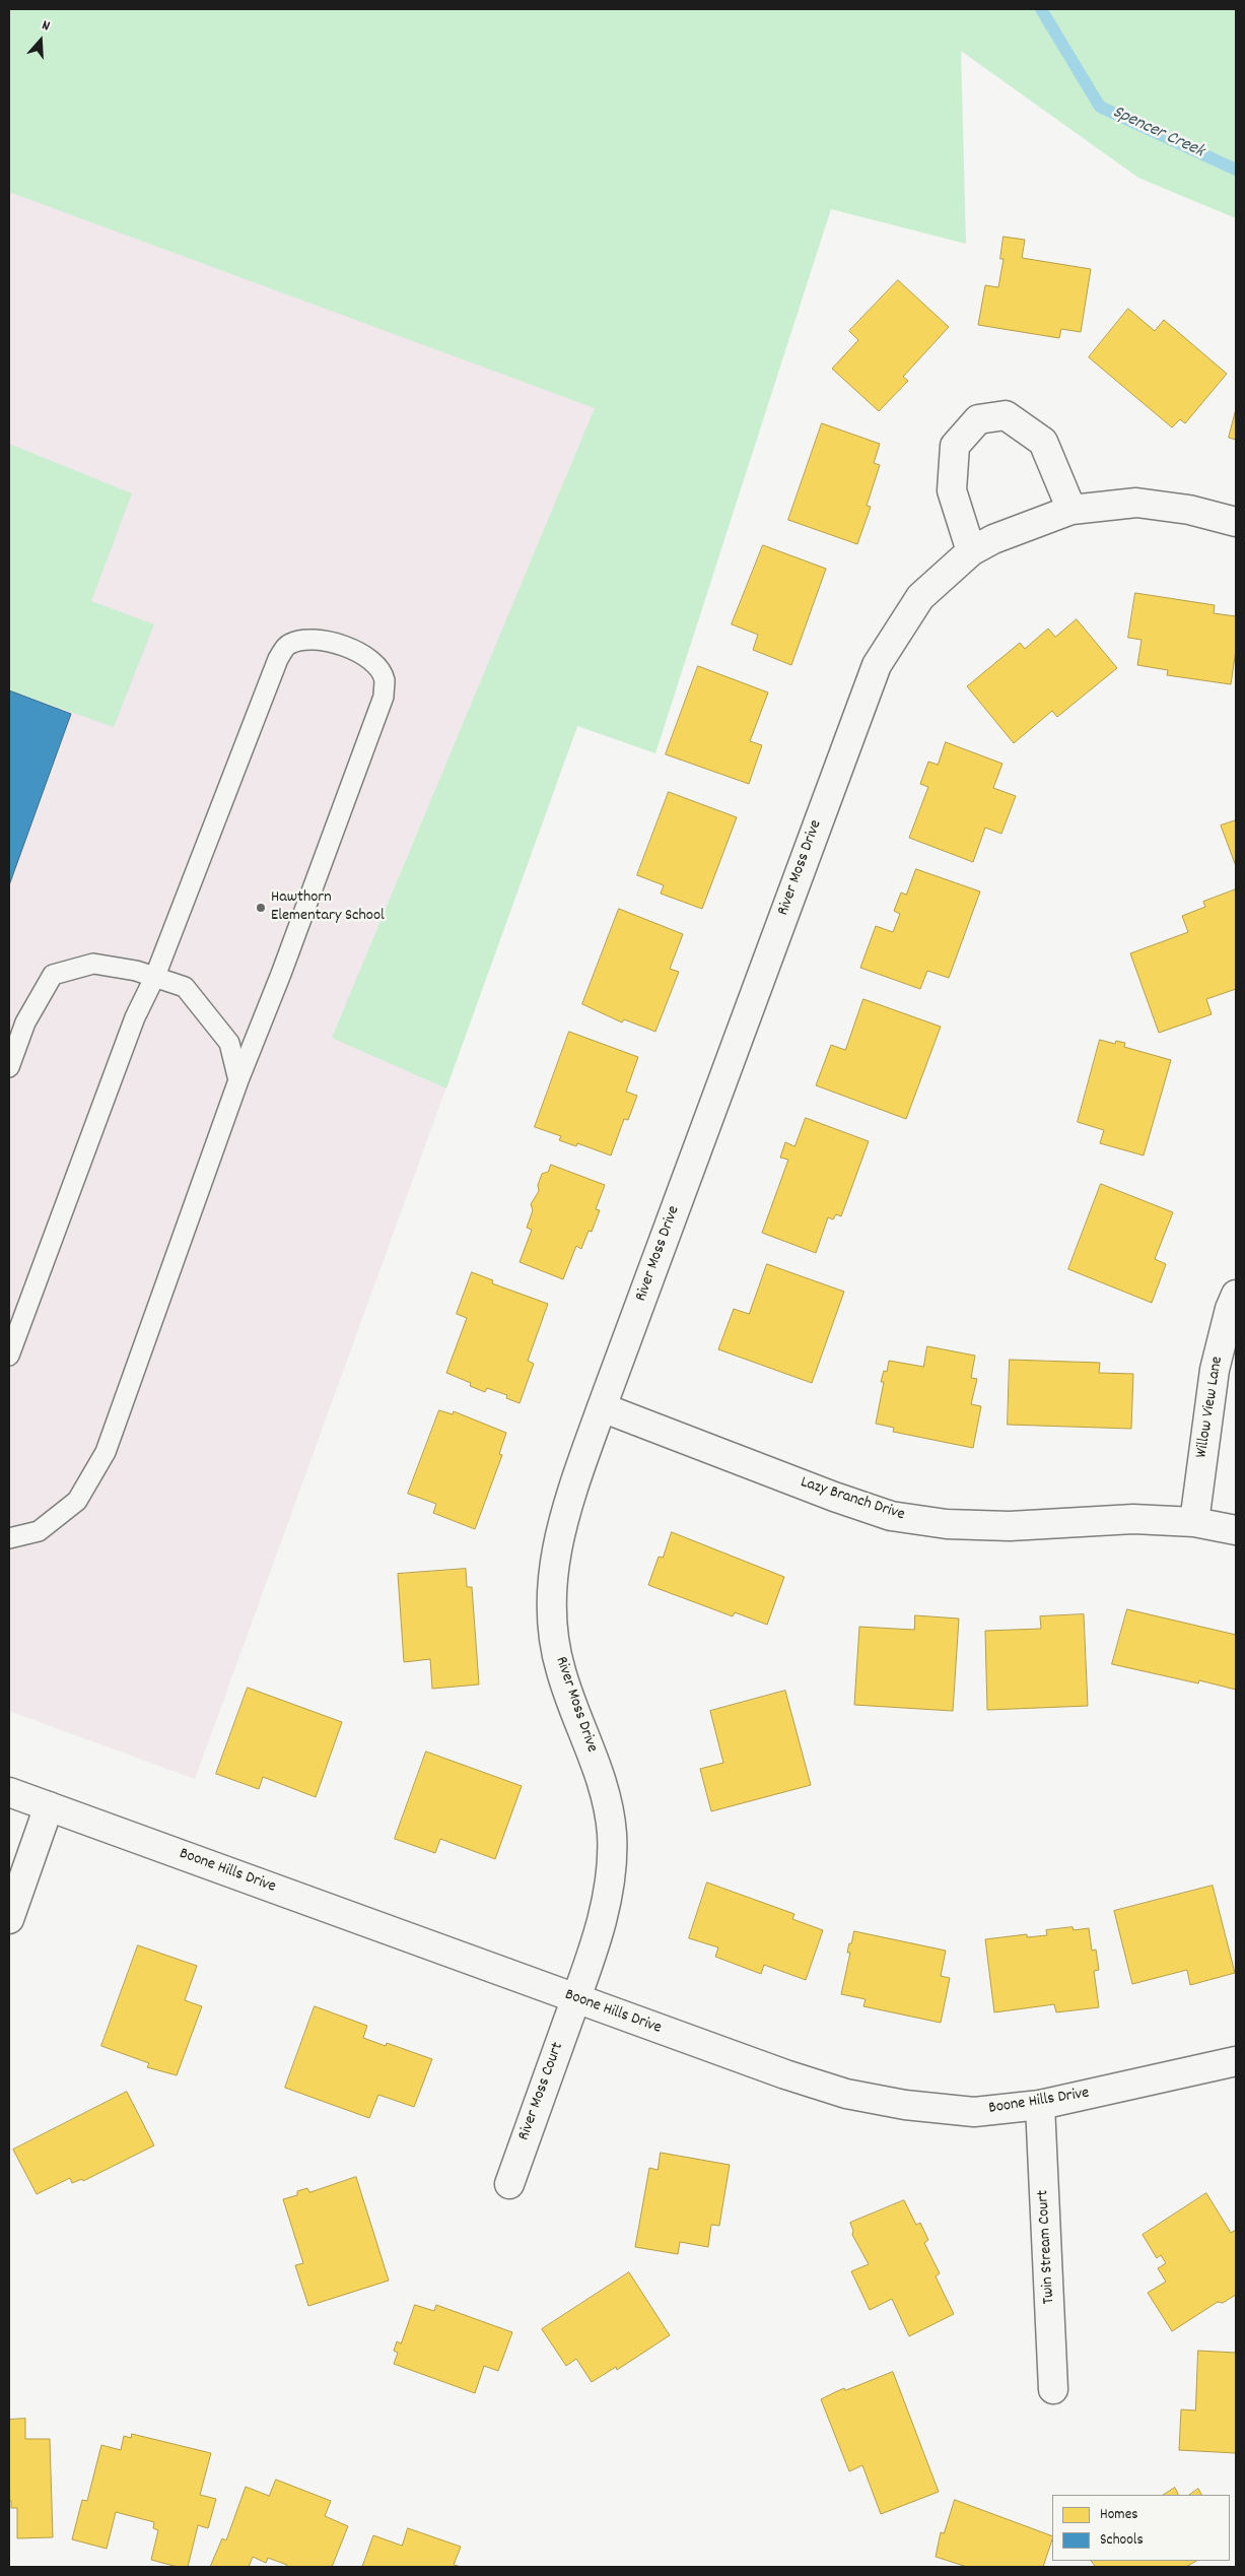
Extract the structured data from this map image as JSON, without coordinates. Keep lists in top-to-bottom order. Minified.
{"streets":{"street":["River Moss Drive","Willow View Lane","Lazy Branch Drive","Boone Hills Drive","River Moss Court","Twin Stream Court"]},"crossings":[["River Moss Drive","Lazy Branch Drive"],["River Moss Drive","Boone Hills Drive"],["River Moss Drive","River Moss Court"],["Willow View Lane","Lazy Branch Drive"],["Boone Hills Drive","River Moss Court"],["Boone Hills Drive","Twin Stream Court"]],"water":["Spencer Creek"],"places":["Hawthorn Elementary School"],"legend":["Homes","Schools"],"north":"top"}
